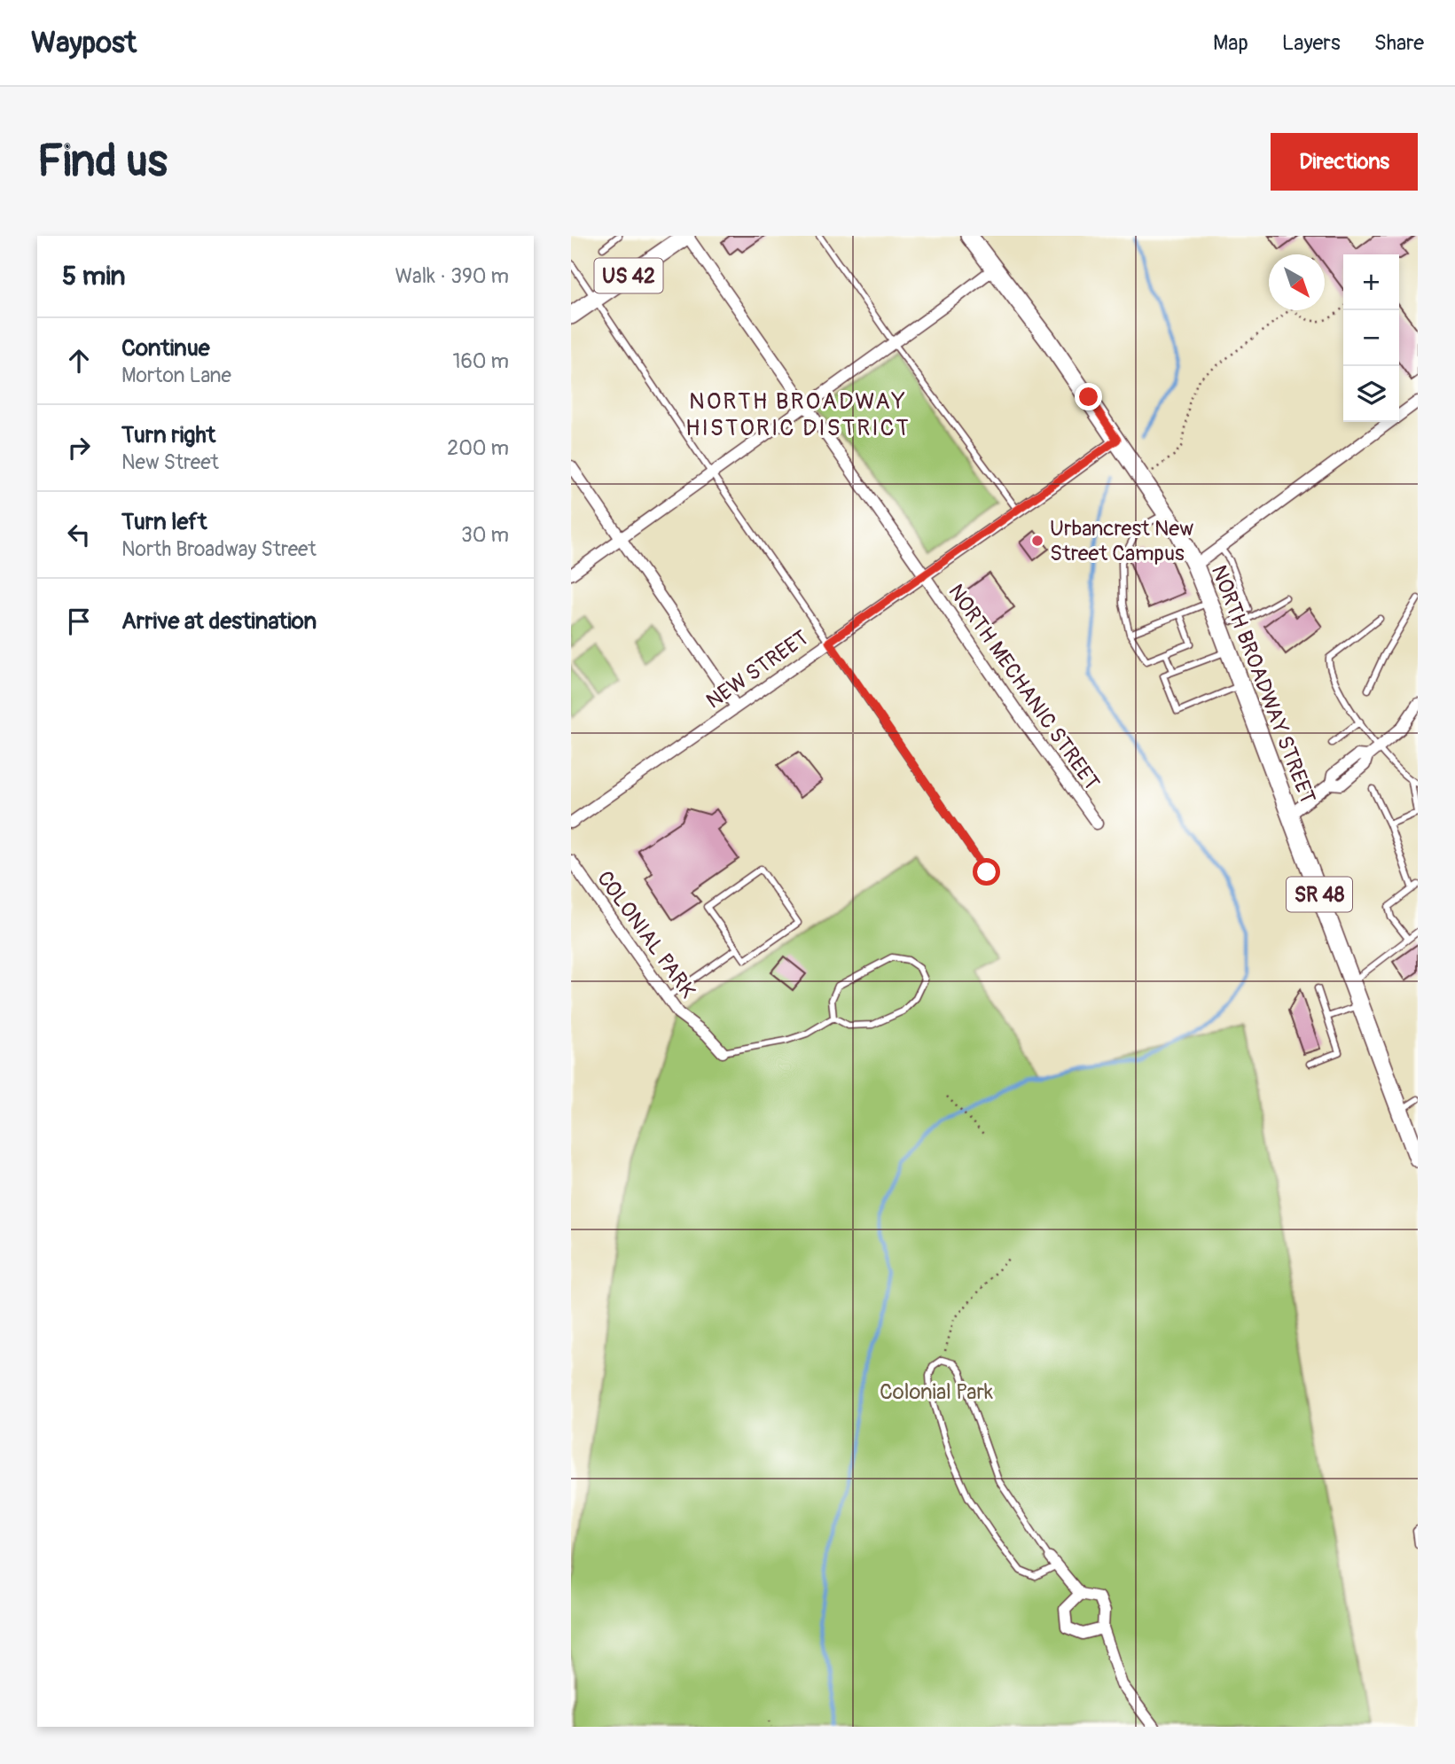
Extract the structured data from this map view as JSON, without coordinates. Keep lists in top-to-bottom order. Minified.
{"streets":{"main road":["US 42","NORTH BROADWAY STREET","SR 48"],"street":["NEW STREET","NORTH MECHANIC STREET","COLONIAL PARK"]},"crossings":[["US 42","NORTH MECHANIC STREET"],["NEW STREET","NORTH BROADWAY STREET"],["NEW STREET","NORTH MECHANIC STREET"]],"districts":["NORTH BROADWAY HISTORIC DISTRICT"],"parks":["Colonial Park"],"places":["Urbancrest New Street Campus"],"north":"bottom right","page":{"header":"Waypost","nav":["Map","Layers","Share"],"buttons":"Directions","title":"Find us","heading":["5 min","Walk · 390 m"],"map_buttons":["+","−"],"list":[["Continue","Morton Lane","160 m"],["Turn right","New Street","200 m"],["Turn left","North Broadway Street","30 m"],"Arrive at destination"]}}
